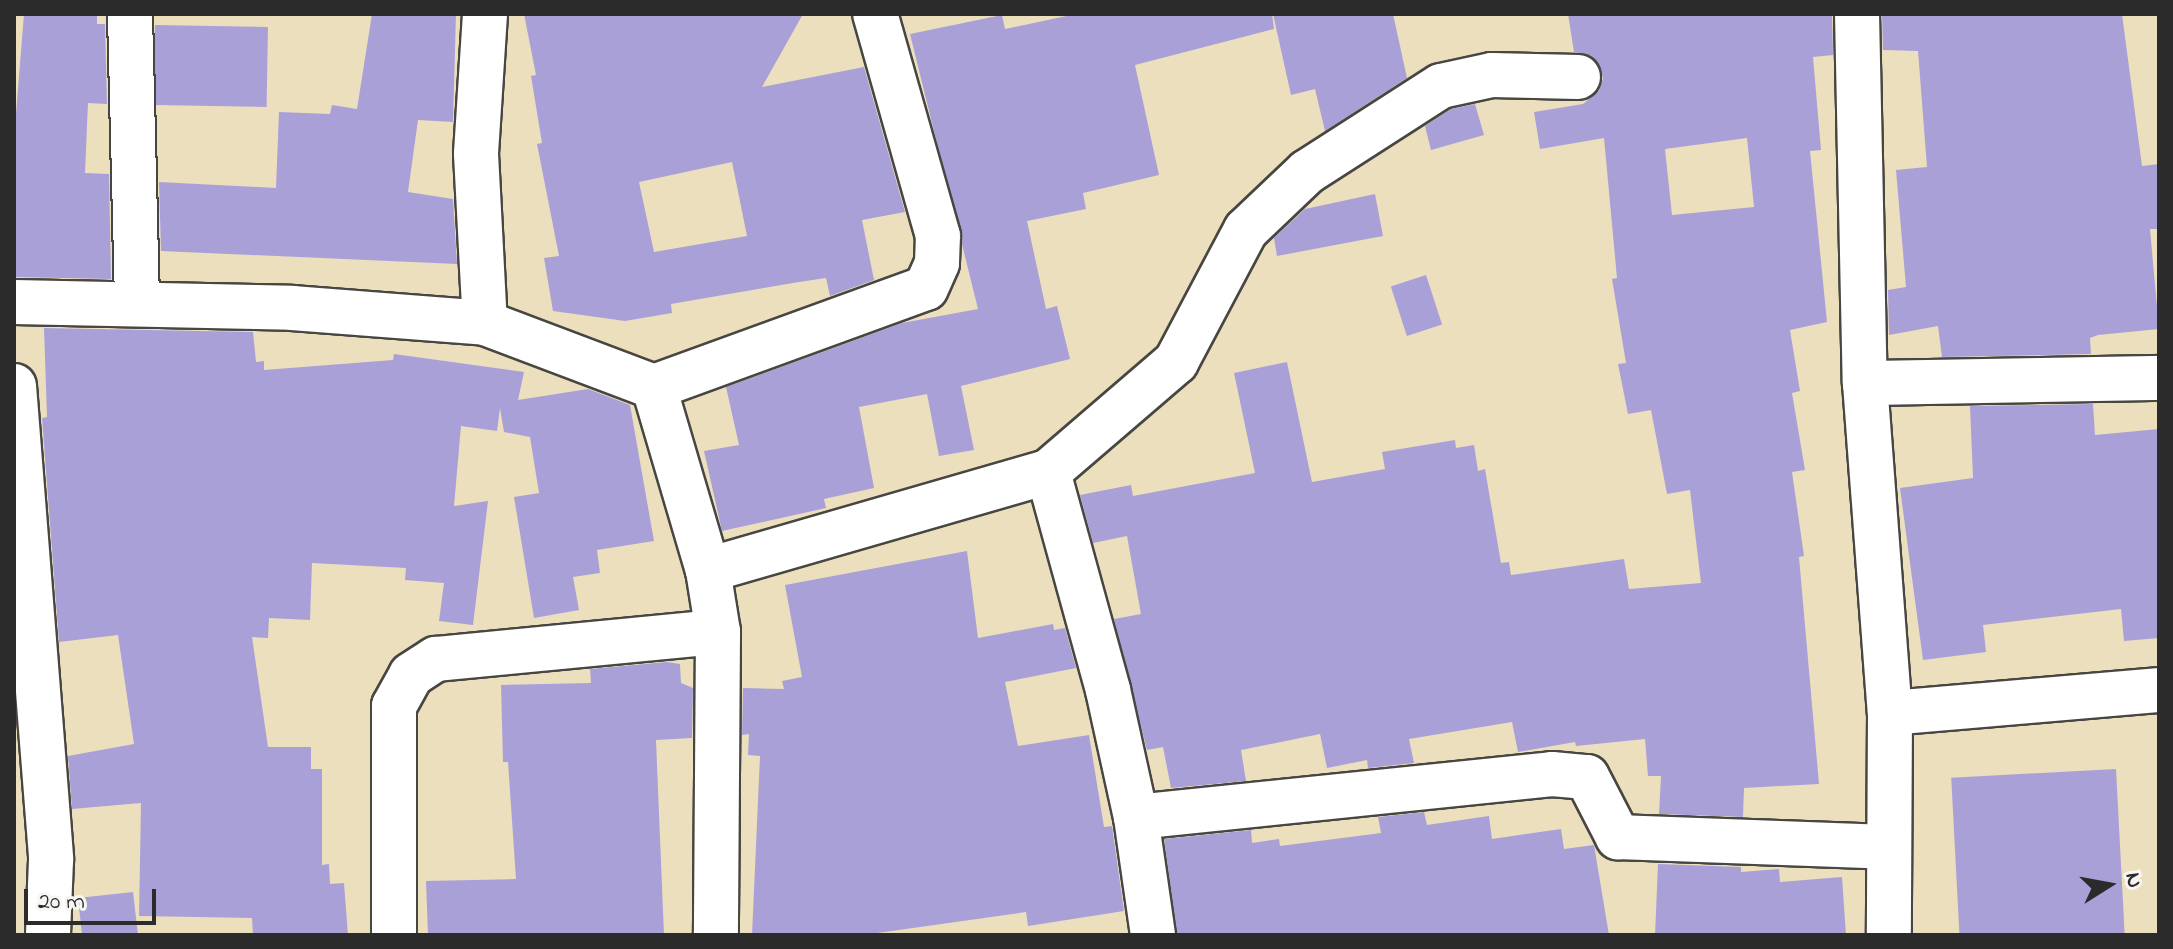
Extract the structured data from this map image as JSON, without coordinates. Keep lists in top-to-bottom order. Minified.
{"scale_bar":"20 m","north":"right"}
